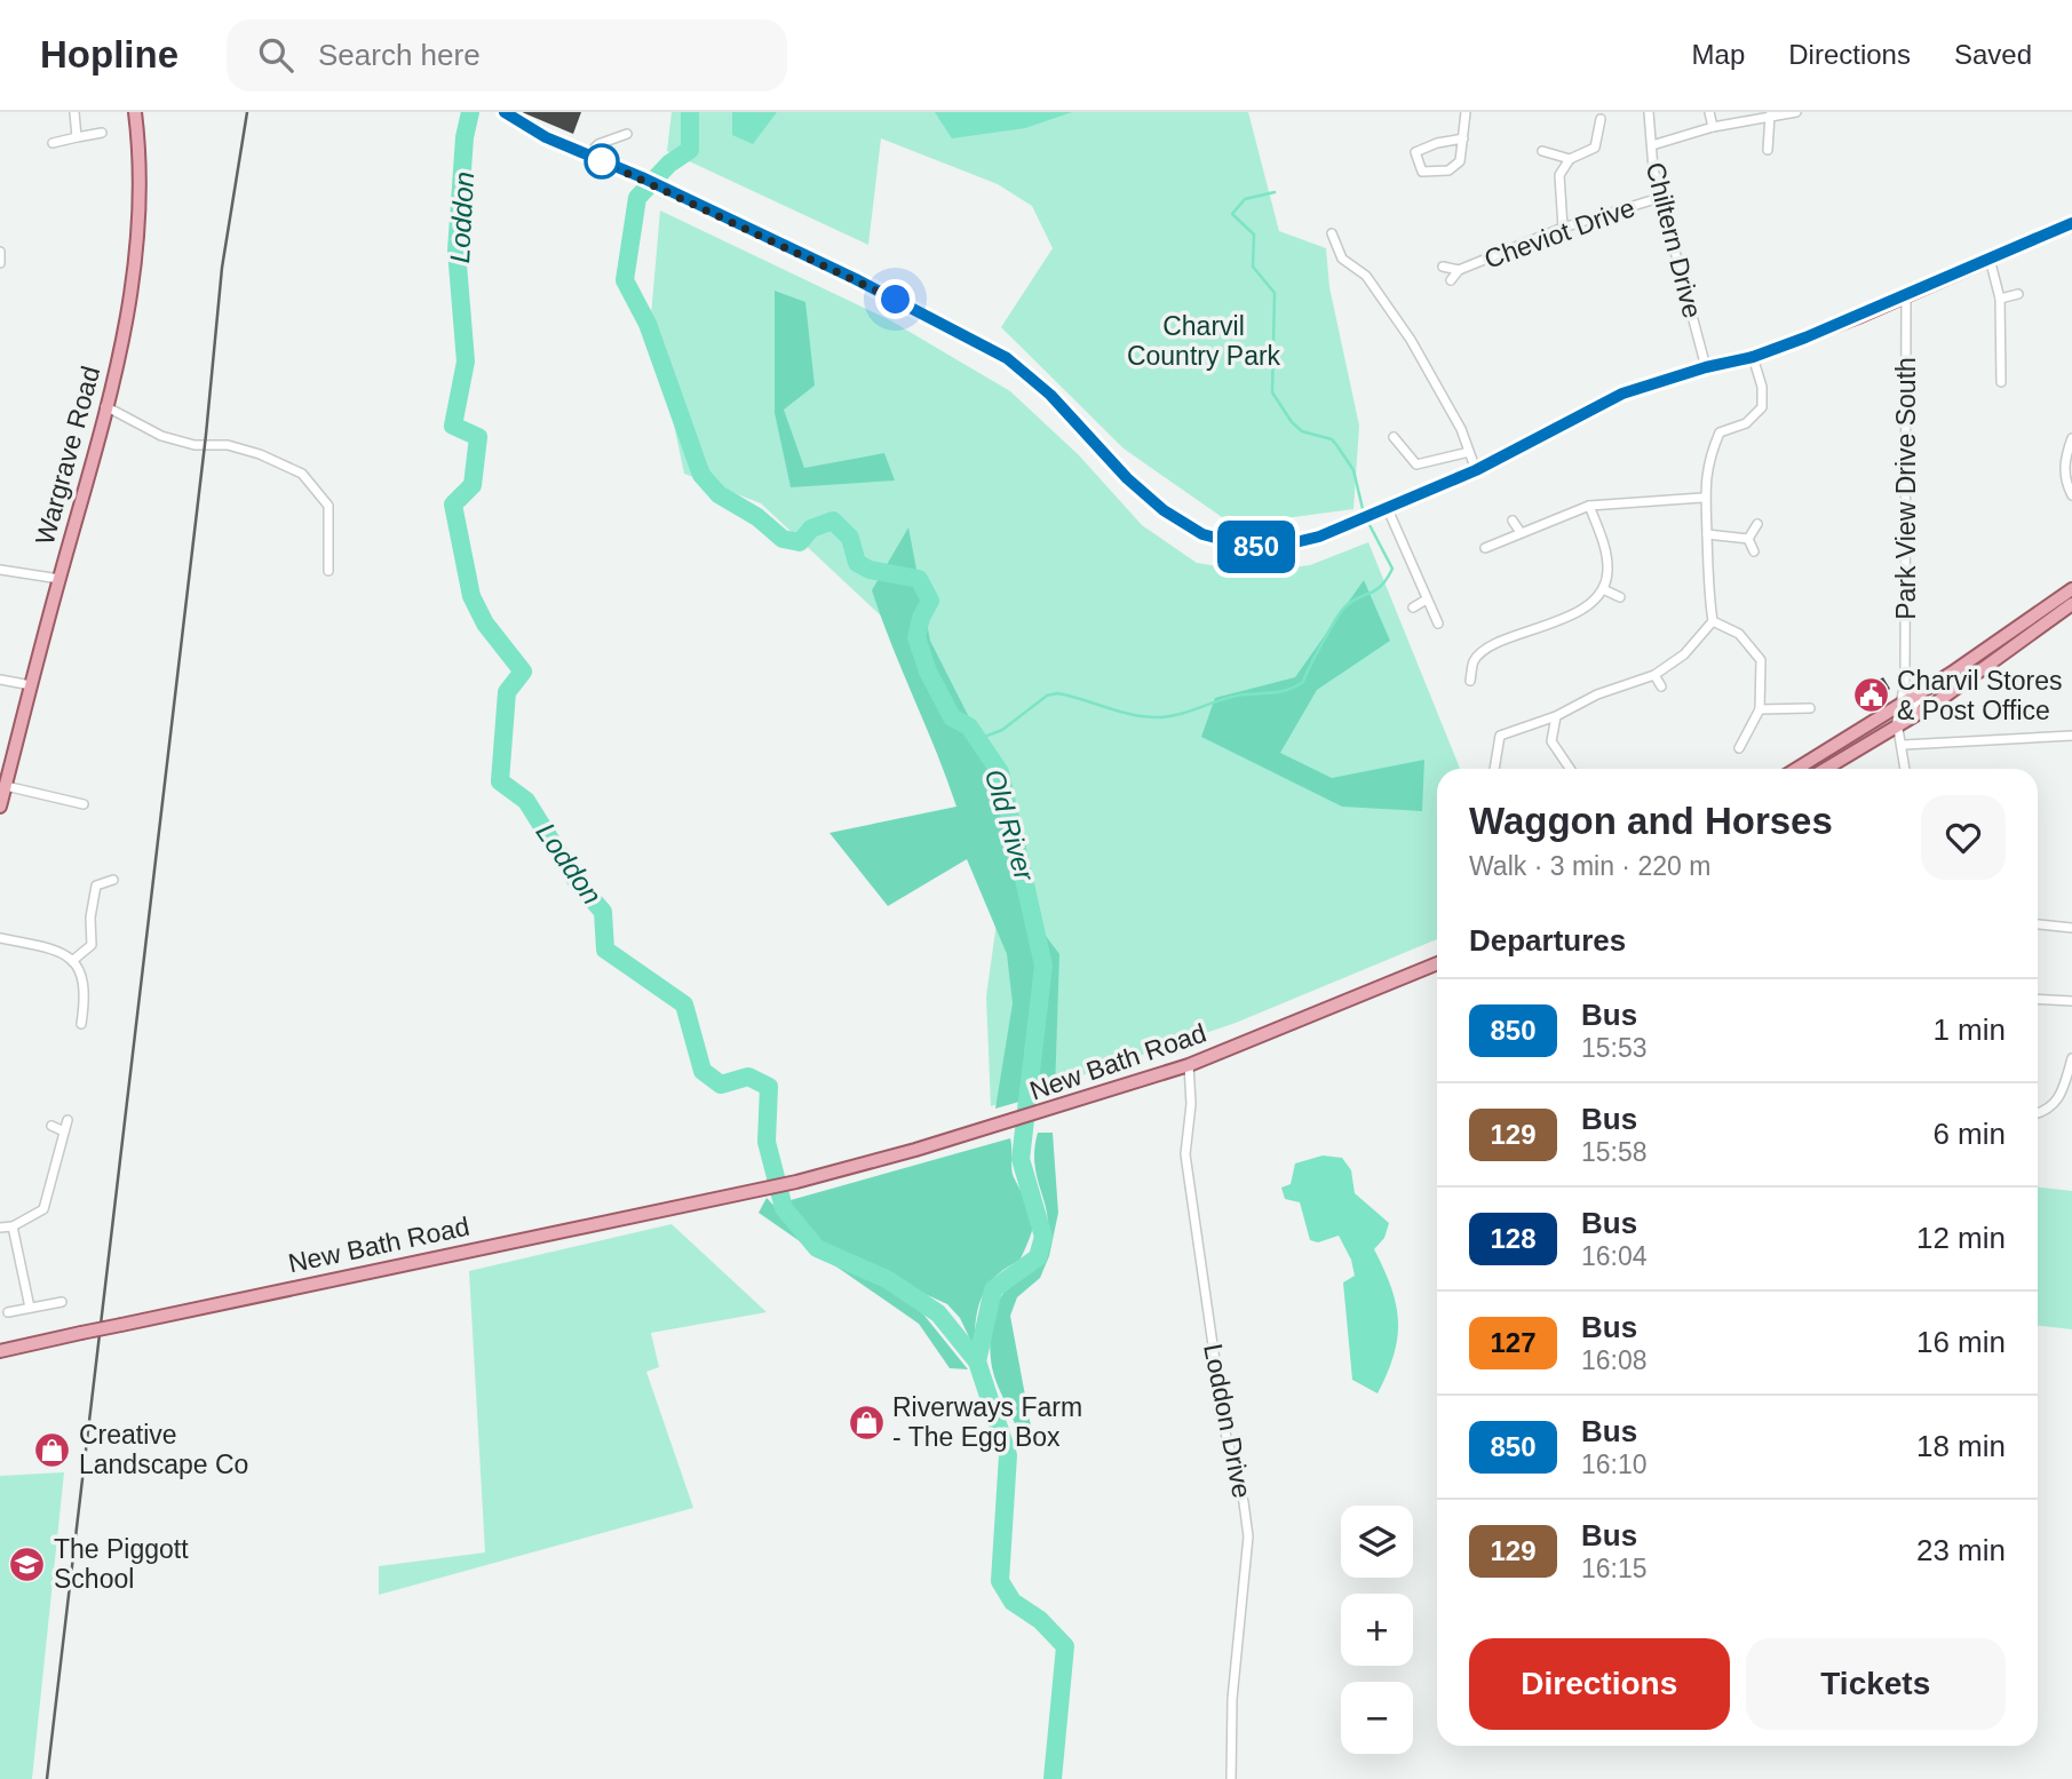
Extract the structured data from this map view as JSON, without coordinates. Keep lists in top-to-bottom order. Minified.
{"streets":{"main road":["Wargrave Road","New Bath Road"],"street":["Cheviot Drive","Chiltern Drive","Park View Drive South","Loddon Drive"]},"crossings":[["Cheviot Drive","Chiltern Drive"],["New Bath Road","Loddon Drive"]],"water":["Loddon","Old River"],"parks":["Charvil Country Park"],"places":{"public building":["Charvil Stores & Post Office"],"shop":["Riverways Farm - The Egg Box","Creative Landscape Co"],"school or university":["The Piggott School"]},"lines":["bus line 850"],"page":{"header":"Hopline","search":"Search here","nav":["Map","Directions","Saved"],"on_map":"850","heading":[["Waggon and Horses","Walk · 3 min · 220 m"],"Departures"],"list":[{"mark":"850","name":"Bus","note":"15:53","value":"1 min"},{"mark":"129","name":"Bus","note":"15:58","value":"6 min"},{"mark":"128","name":"Bus","note":"16:04","value":"12 min"},{"mark":"127","name":"Bus","note":"16:08","value":"16 min"},{"mark":"850","name":"Bus","note":"16:10","value":"18 min"},{"mark":"129","name":"Bus","note":"16:15","value":"23 min"}],"map_buttons":["+","−"],"buttons":["Directions","Tickets"]}}
